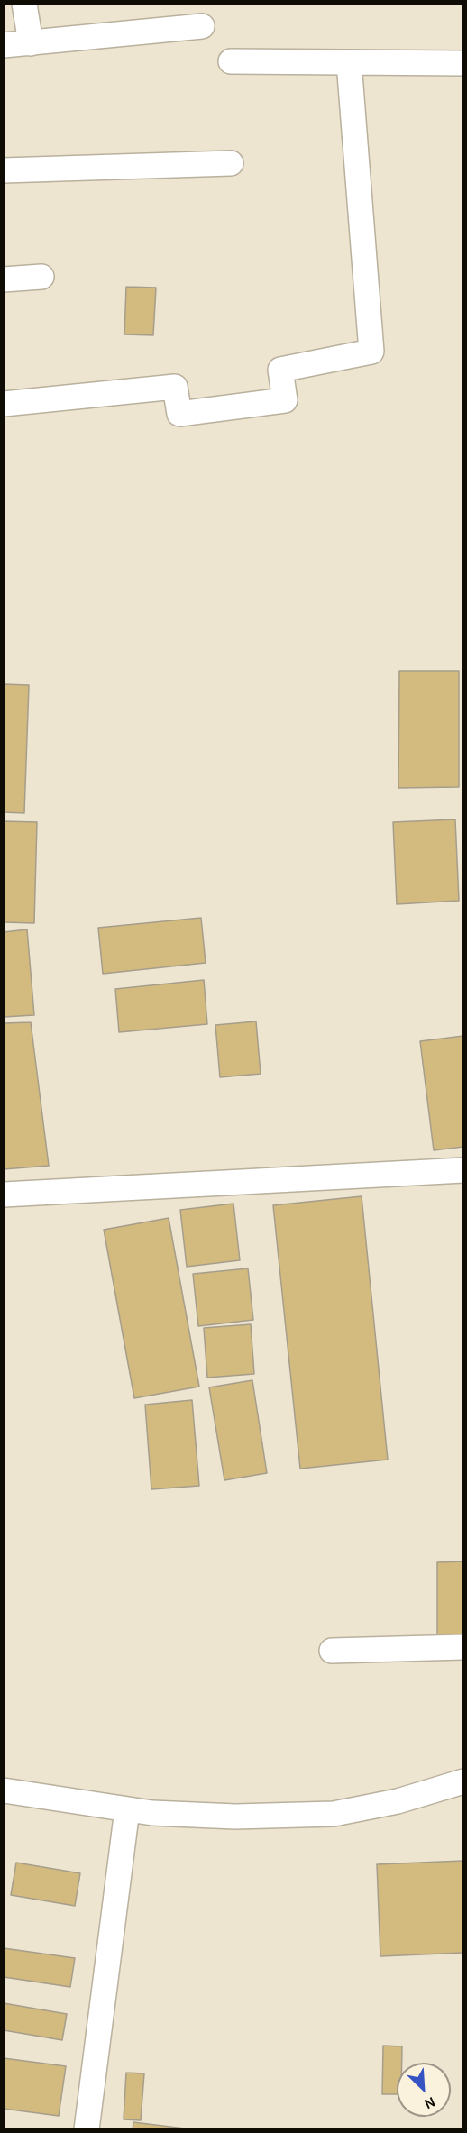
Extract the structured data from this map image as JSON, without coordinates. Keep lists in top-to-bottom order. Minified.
{"north":"bottom right"}
